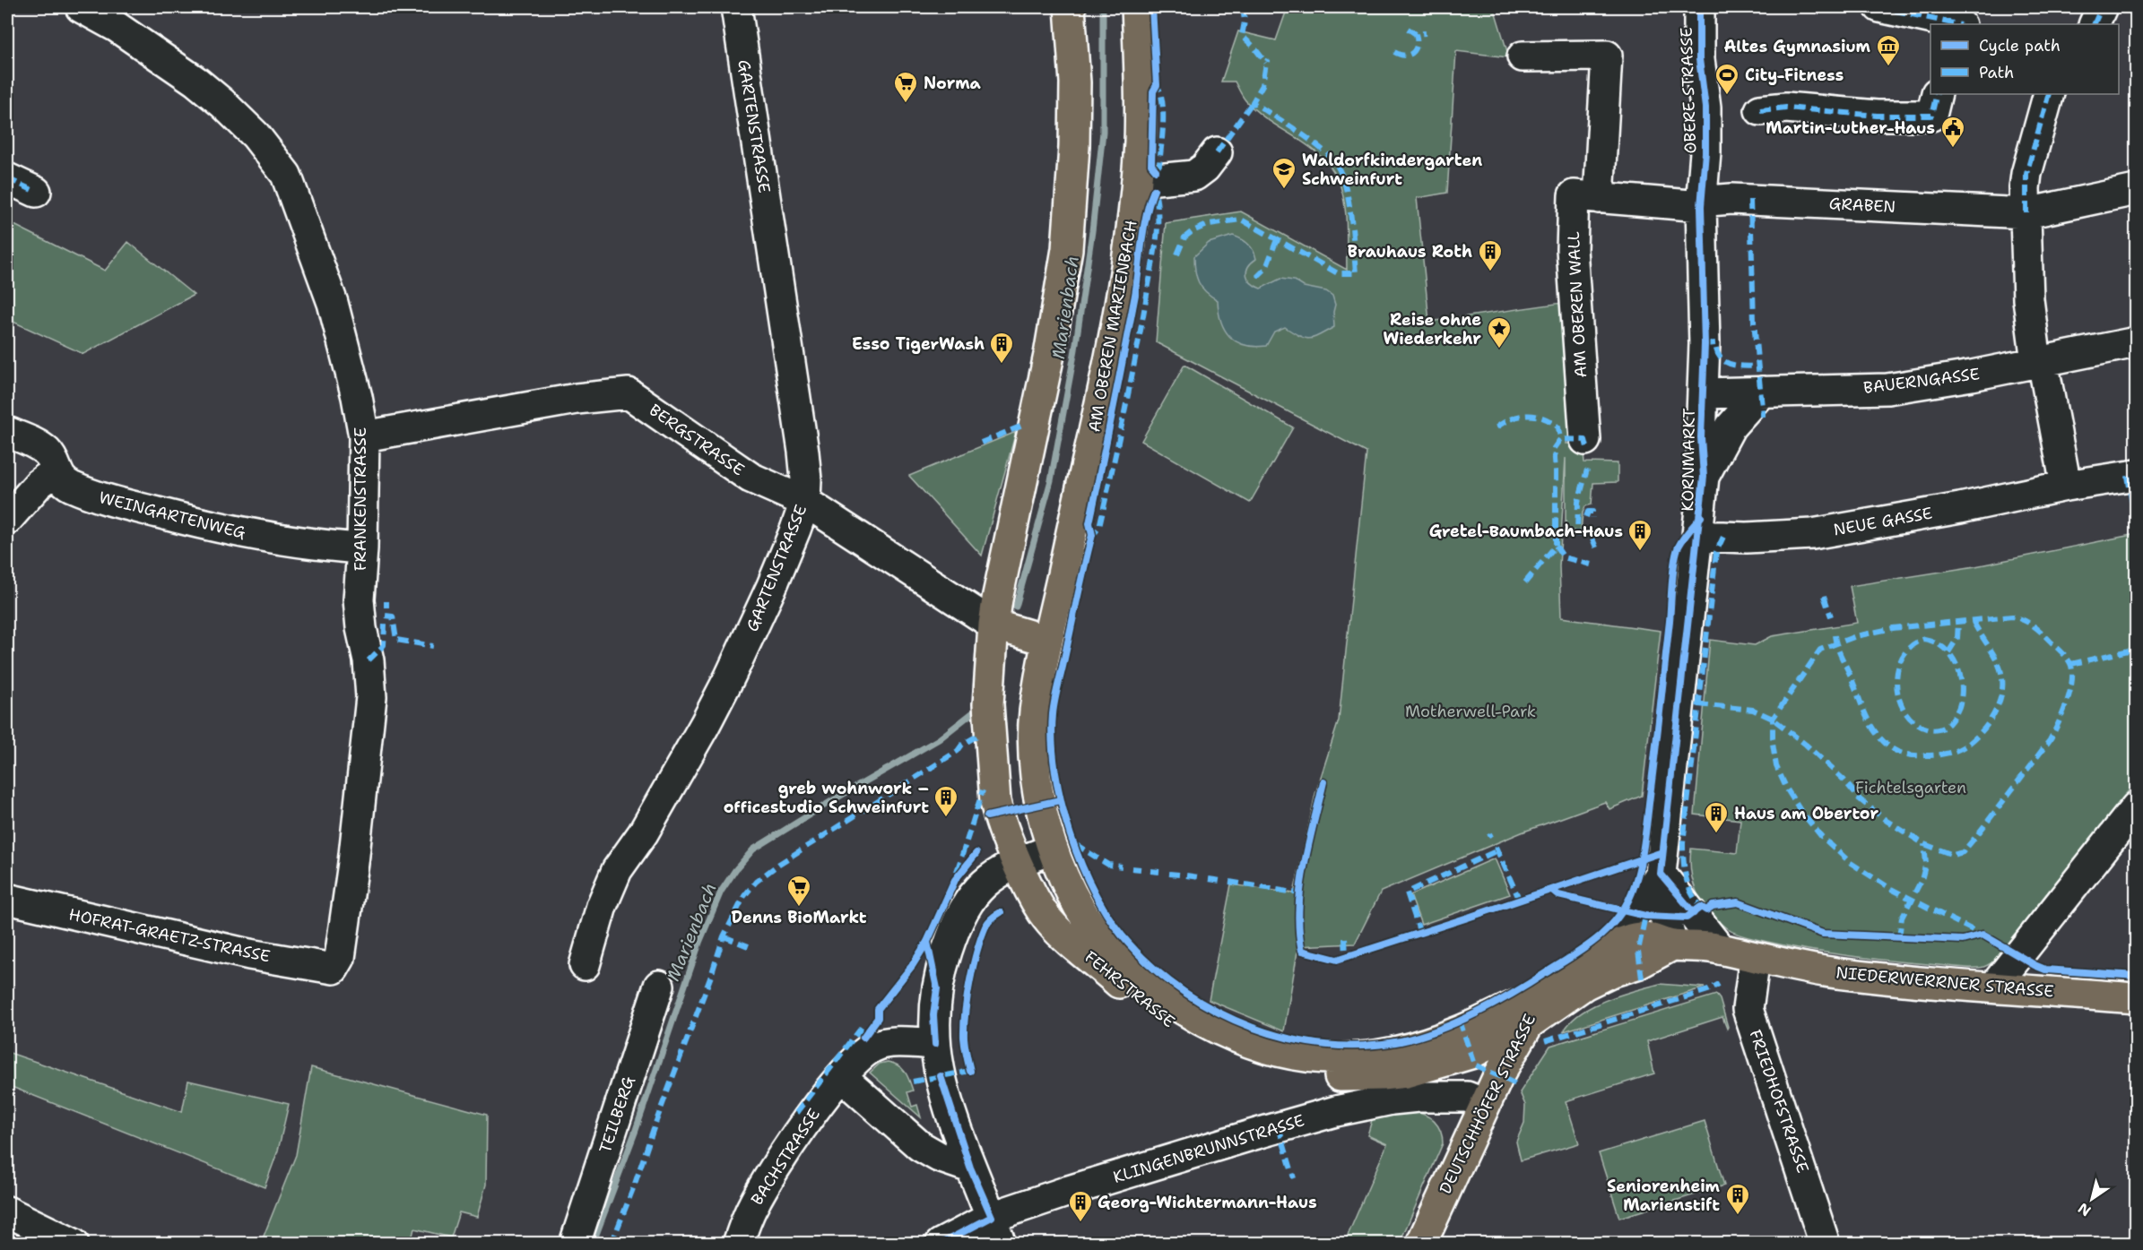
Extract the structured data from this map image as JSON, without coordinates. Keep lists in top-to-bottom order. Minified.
{"streets":{"main road":["AM OBEREN MARIENBACH","NIEDERWERRNER STRASSE","FEHRSTRASSE","DEUTSCHHÖFER STRASSE"],"street":["OBERE STRASSE","GARTENSTRASSE","GRABEN","AM OBEREN WALL","BAUERNGASSE","BERGSTRASSE","KORNMARKT","FRANKENSTRASSE","WEINGARTENWEG","NEUE GASSE","HOFRAT-GRAETZ-STRASSE","FRIEDHOFSTRASSE","TEILBERG","KLINGENBRUNNSTRASSE","BACHSTRASSE"]},"crossings":[["OBERE STRASSE","GRABEN"],["OBERE STRASSE","AM OBEREN WALL"],["OBERE STRASSE","KORNMARKT"],["GARTENSTRASSE","BERGSTRASSE"],["GRABEN","AM OBEREN WALL"],["GRABEN","KORNMARKT"],["AM OBEREN WALL","KORNMARKT"],["AM OBEREN MARIENBACH","FEHRSTRASSE"],["BAUERNGASSE","KORNMARKT"],["BERGSTRASSE","FRANKENSTRASSE"],["KORNMARKT","NEUE GASSE"],["KORNMARKT","NIEDERWERRNER STRASSE"],["KORNMARKT","FEHRSTRASSE"],["FRANKENSTRASSE","WEINGARTENWEG"],["FRANKENSTRASSE","HOFRAT-GRAETZ-STRASSE"],["NIEDERWERRNER STRASSE","FEHRSTRASSE"],["NIEDERWERRNER STRASSE","FRIEDHOFSTRASSE"],["FEHRSTRASSE","DEUTSCHHÖFER STRASSE"],["DEUTSCHHÖFER STRASSE","KLINGENBRUNNSTRASSE"]],"water":["Marienbach"],"parks":["Motherwell-Park","Fichtelsgarten"],"places":{"museum":["Altes Gymnasium"],"sports":["City-Fitness"],"supermarket":["Norma","Denns BioMarkt"],"public building":["Martin-Luther-Haus"],"school or university":["Waldorfkindergarten Schweinfurt"],"building":["Brauhaus Roth","Esso TigerWash","Gretel-Baumbach-Haus","greb wohnwork – officestudio Schweinfurt","Haus am Obertor","Seniorenheim Marienstift","Georg-Wichtermann-Haus"],"place":["Reise ohne Wiederkehr"]},"legend":["Cycle path","Path"],"north":"bottom left"}
